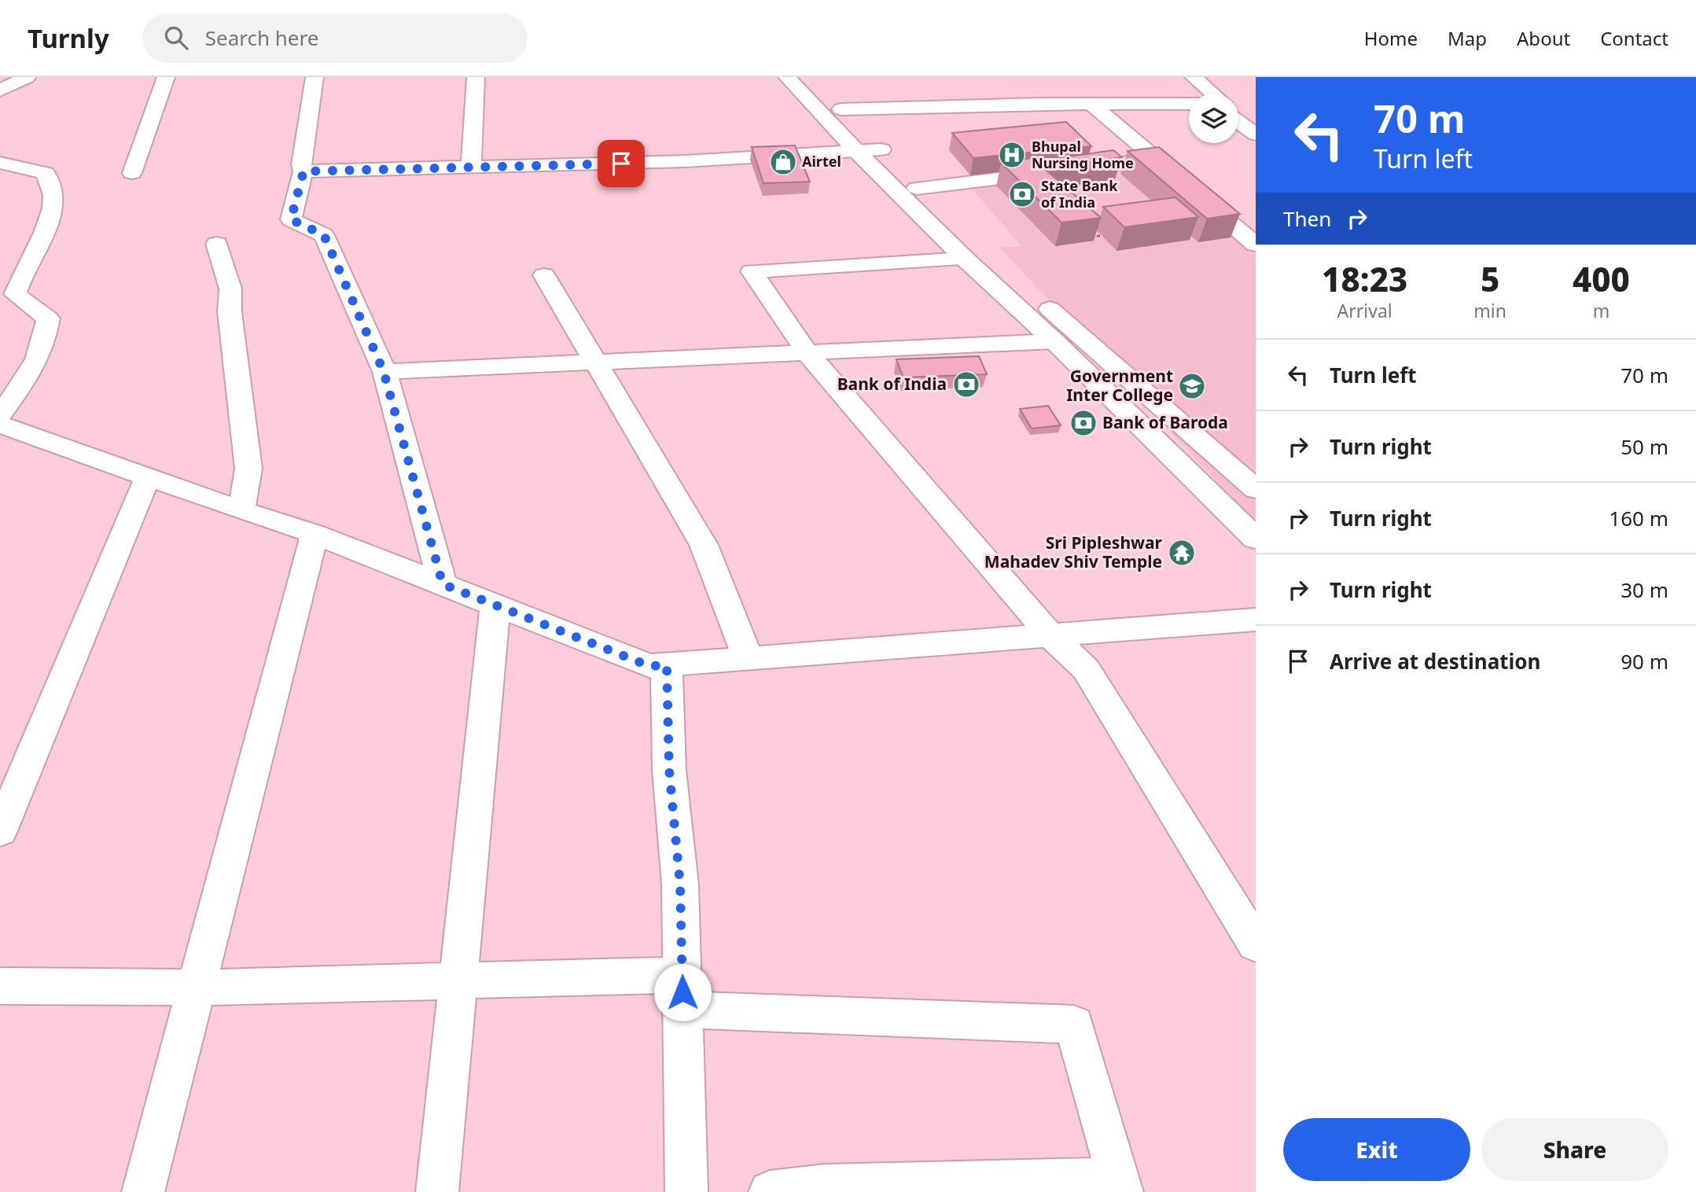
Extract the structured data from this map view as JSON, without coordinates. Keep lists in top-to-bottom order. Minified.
{"places":{"hospital":["Bhupal Nursing Home"],"shop":["Airtel"],"bank":["State Bank of India","Bank of India","Bank of Baroda"],"school or university":["Government Inter College"],"temple":["Sri Pipleshwar Mahadev Shiv Temple"]},"page":{"header":"Turnly","search":"Search here","nav":["Home","Map","About","Contact"],"turn":["70 m","Turn left"],"then":"Then","eta":["18:23","Arrival","5","min","400","m"],"list":[{"name":"Turn left","value":"70 m"},{"name":"Turn right","value":"50 m"},{"name":"Turn right","value":"160 m"},{"name":"Turn right","value":"30 m"},{"name":"Arrive at destination","value":"90 m"}],"buttons":["Exit","Share"]}}
